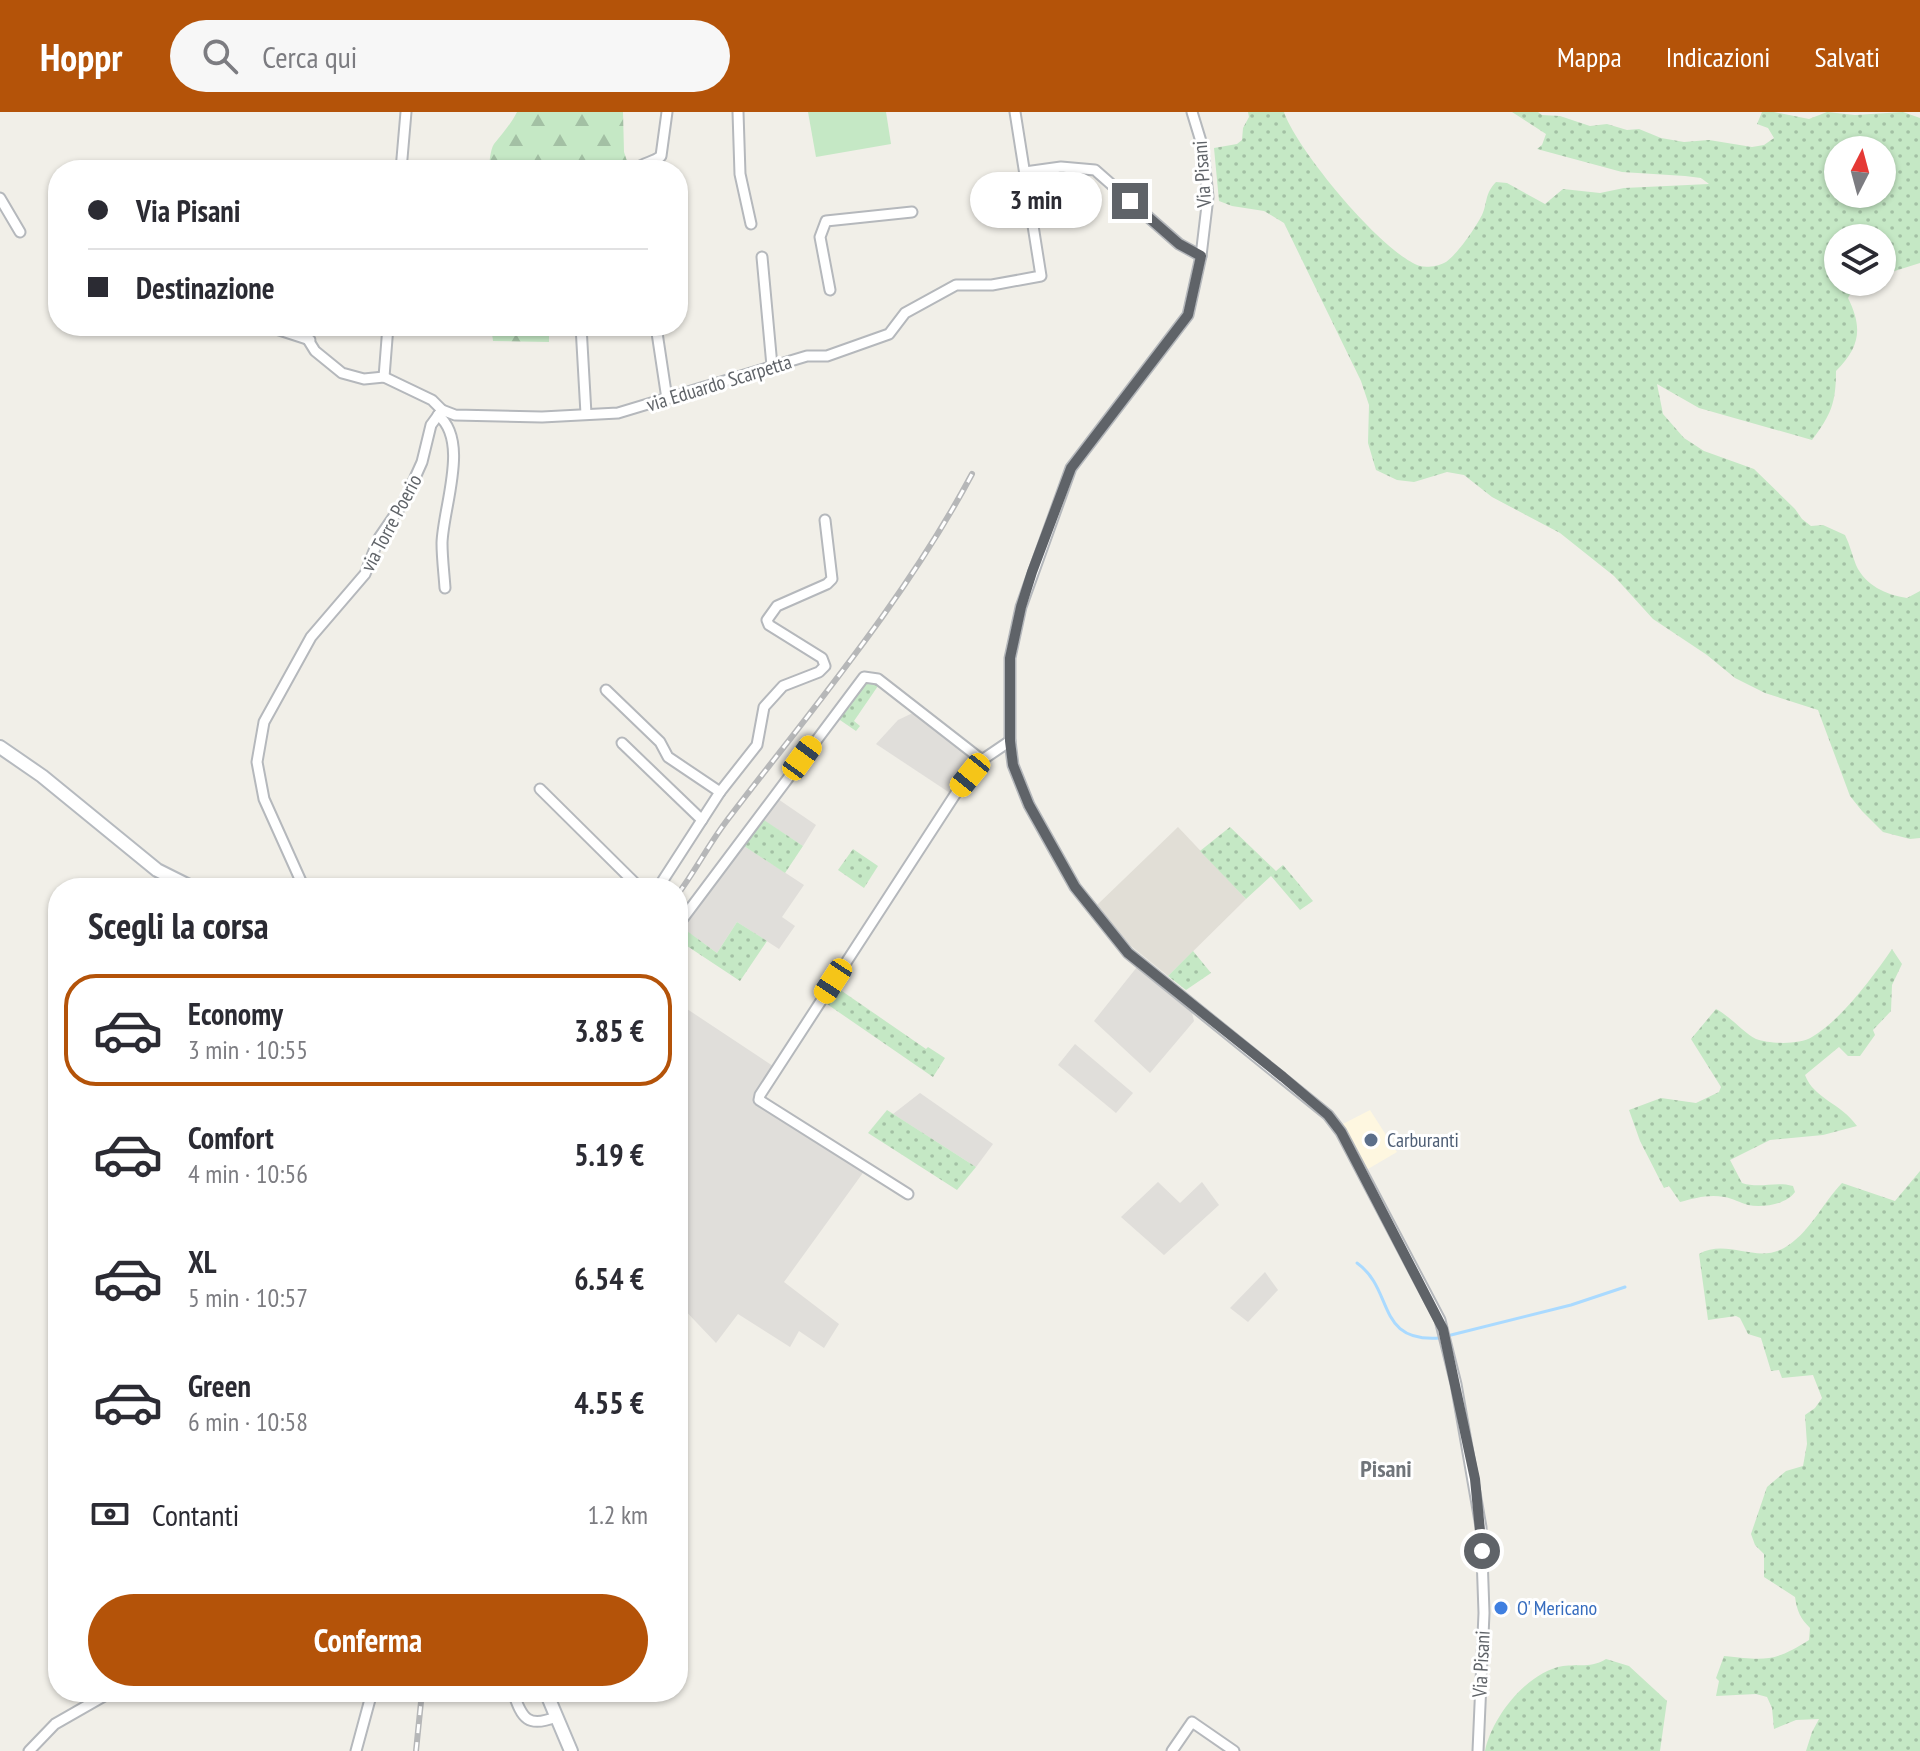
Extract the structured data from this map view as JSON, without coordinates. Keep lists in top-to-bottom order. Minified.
{"streets":{"street":["Via Pisani","via Eduardo Scarpetta","via Torre Poerio"]},"crossings":[["via Eduardo Scarpetta","via Torre Poerio"]],"districts":["Pisani"],"places":["Carburanti","O' Mericano"],"north":"top","page":{"header":"Hoppr","search":"Cerca qui","nav":["Mappa","Indicazioni","Salvati"],"banner":["Via Pisani","Destinazione"],"bubble":"3 min","heading":"Scegli la corsa","list":[{"name":"Economy","note":"3 min · 10:55","value":"3.85 €"},{"name":"Comfort","note":"4 min · 10:56","value":"5.19 €"},{"name":"XL","note":"5 min · 10:57","value":"6.54 €"},{"name":"Green","note":"6 min · 10:58","value":"4.55 €"}],"pay":["Contanti","1.2 km"],"buttons":"Conferma"}}
